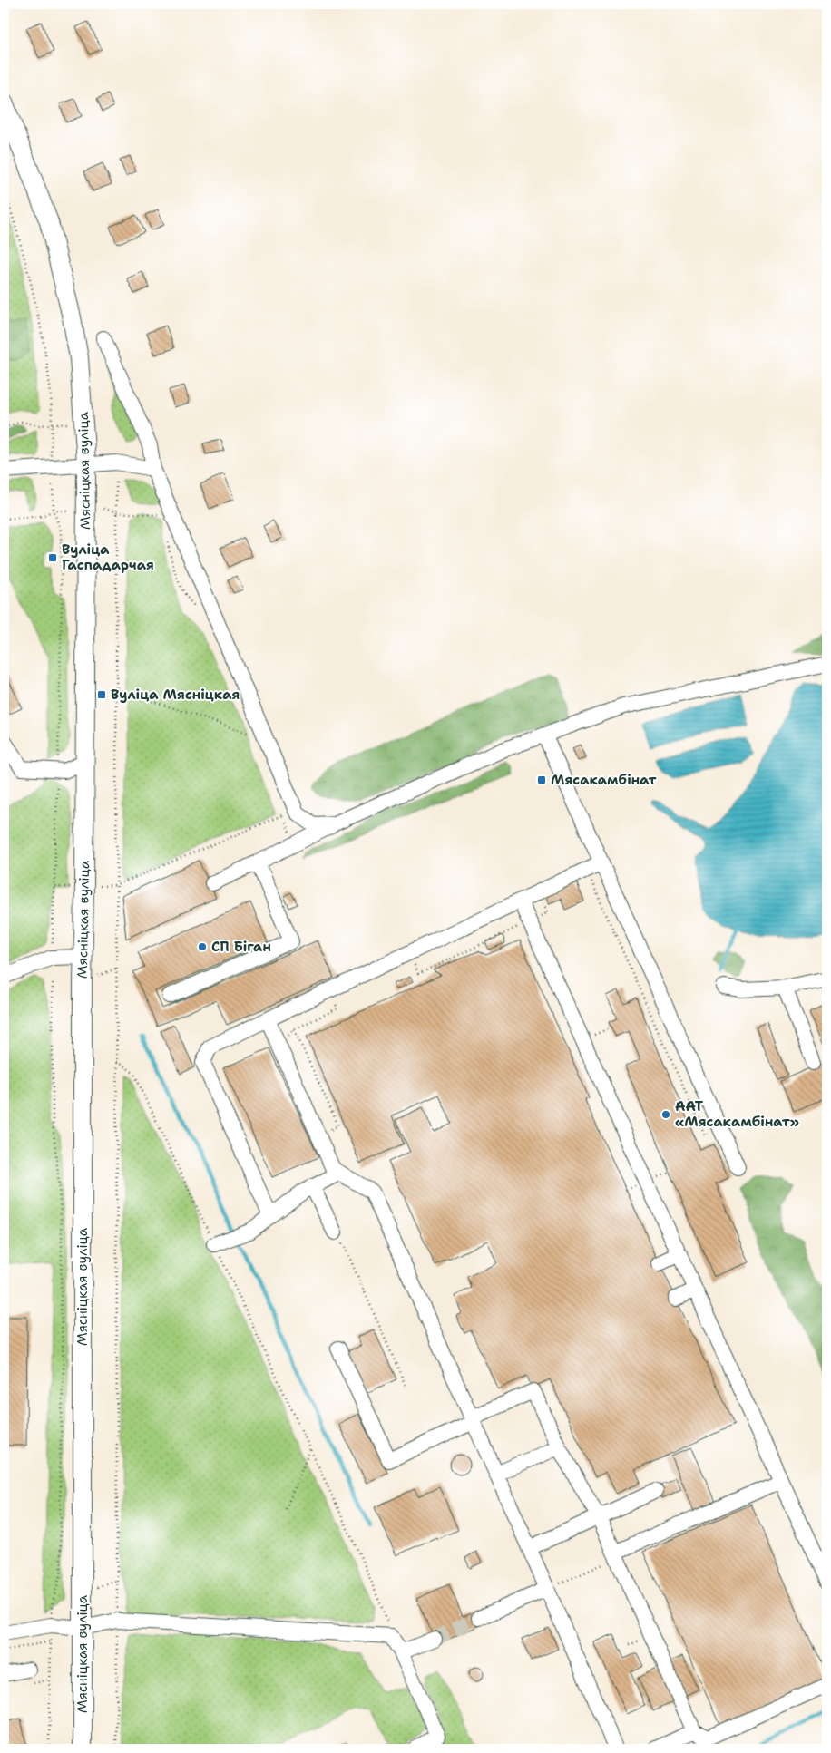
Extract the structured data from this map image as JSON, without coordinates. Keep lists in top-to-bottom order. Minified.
{"streets":{"main road":["Мясніцкая вуліца"]},"places":{"transit":["Вуліца Гаспадарчая","Вуліца Мясніцкая","Мясакамбінат"],"other":["СП Біган","ААТ «Мясакамбінат»"]}}
